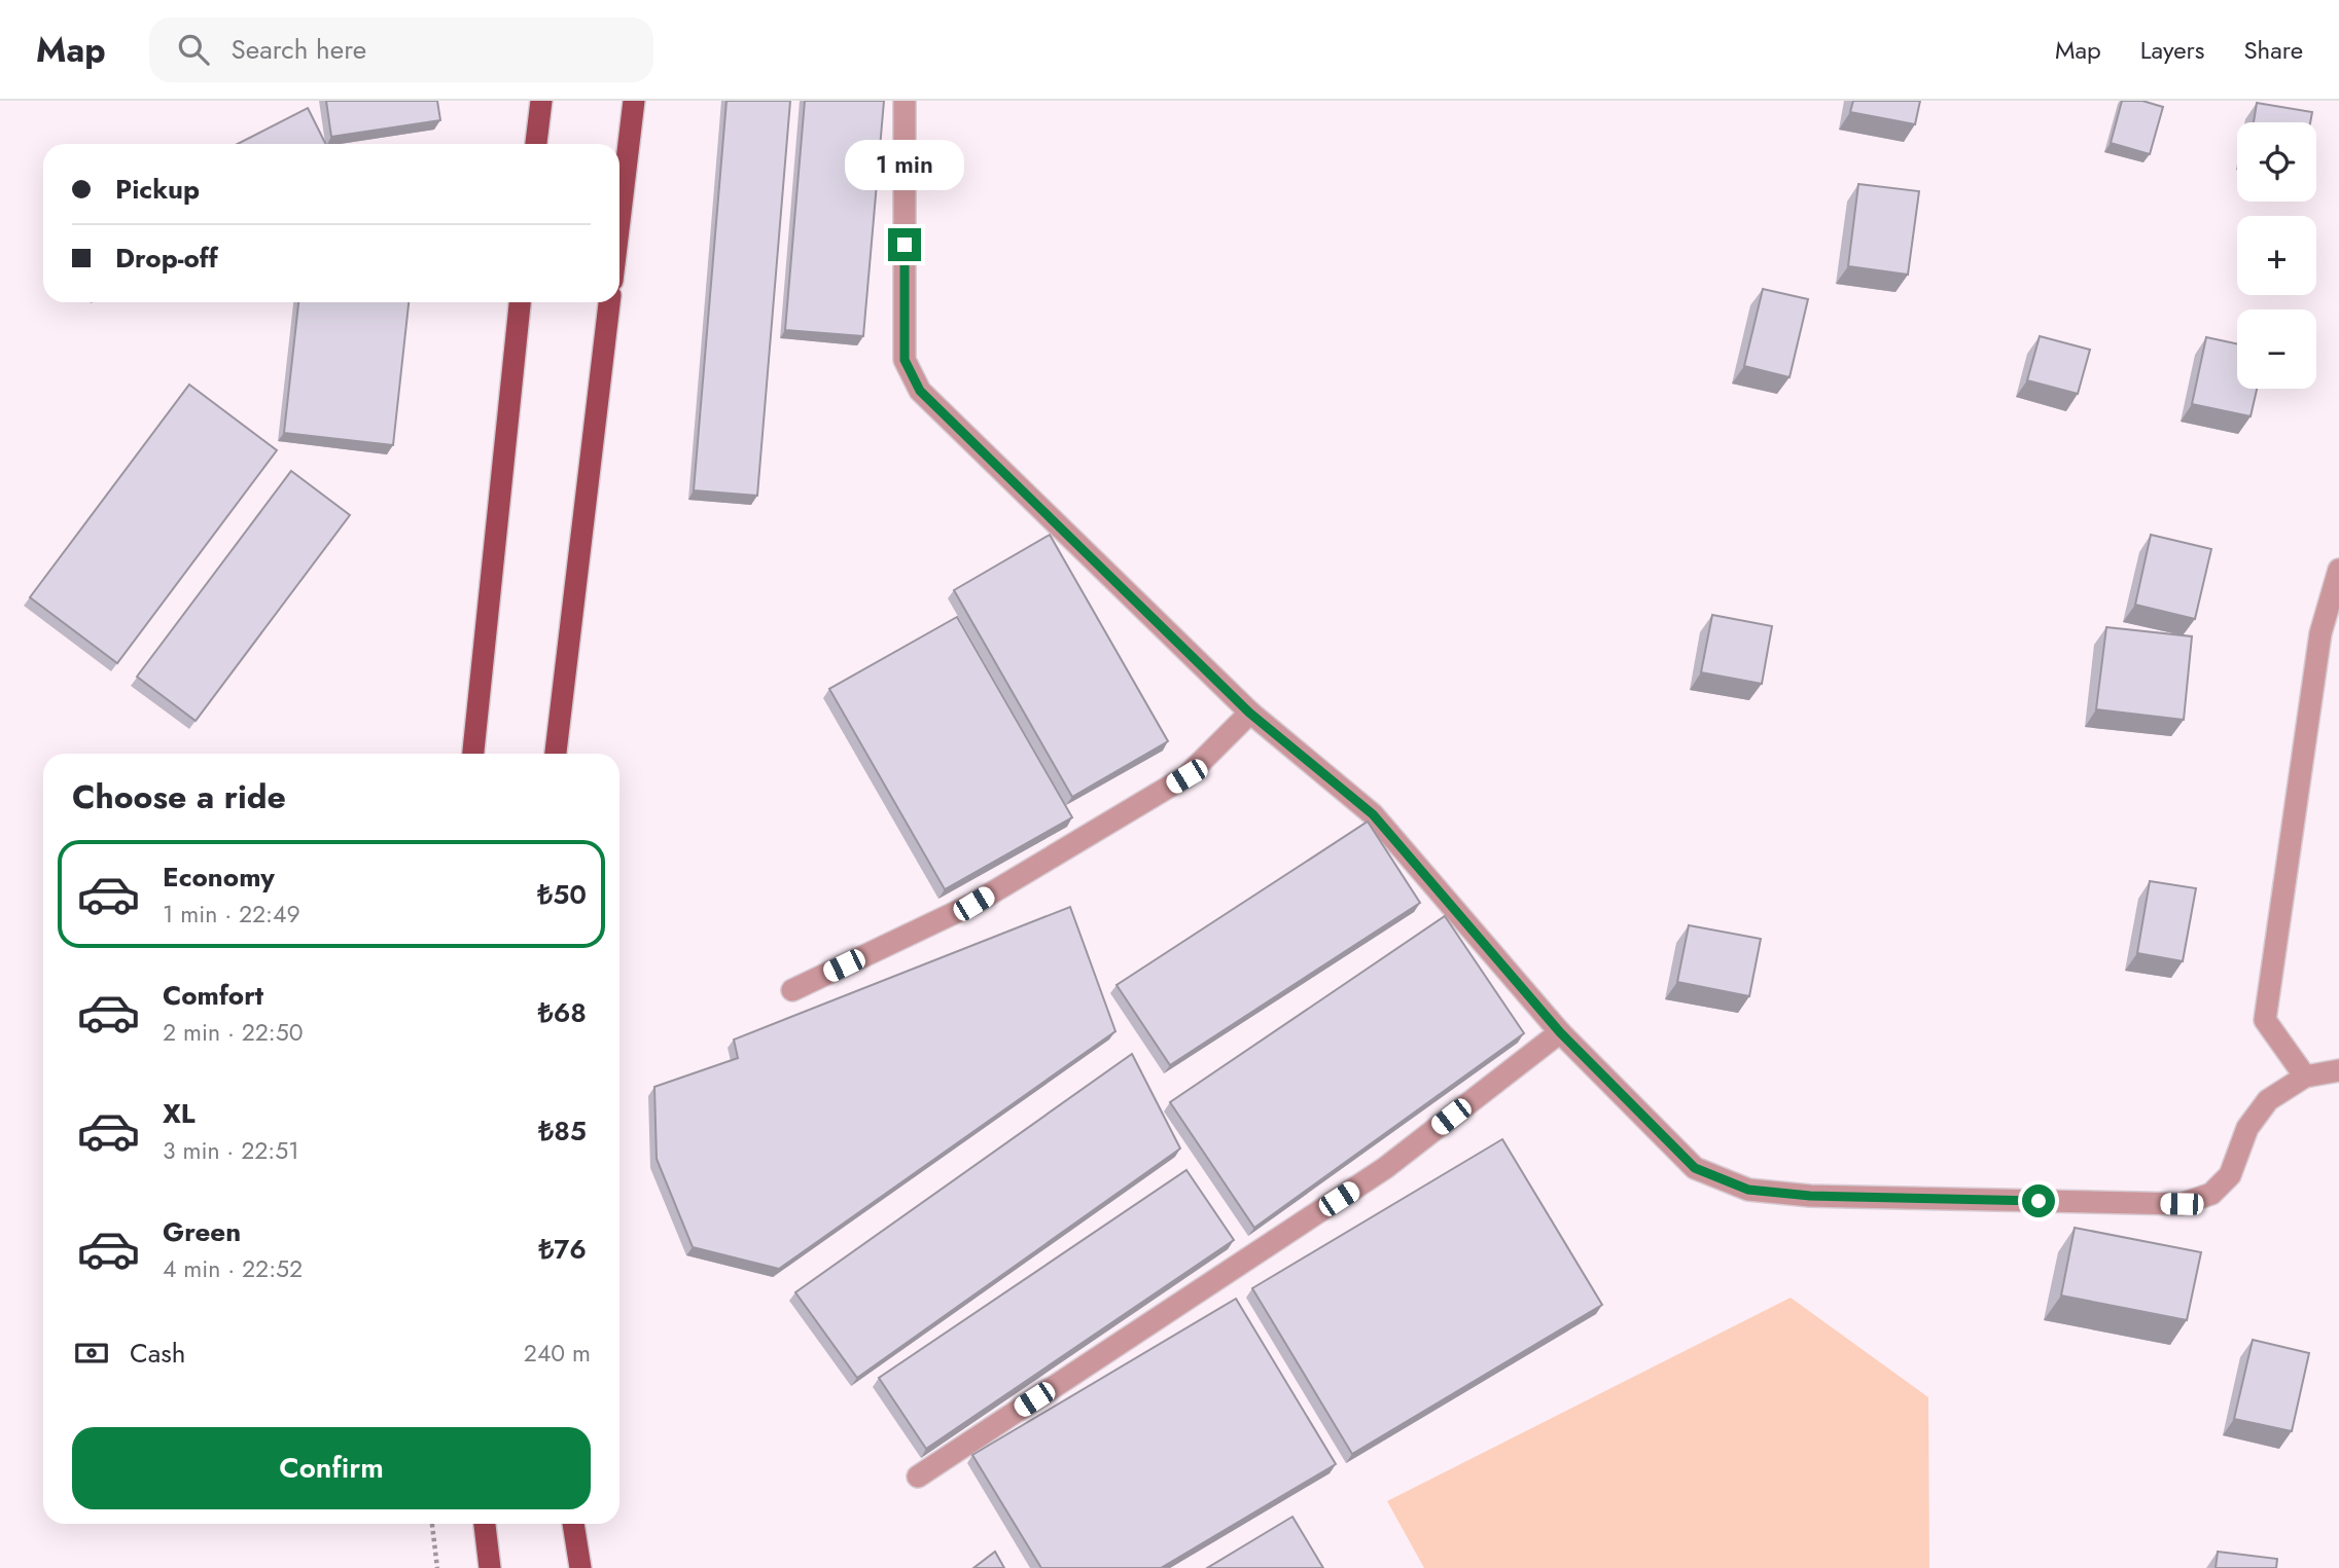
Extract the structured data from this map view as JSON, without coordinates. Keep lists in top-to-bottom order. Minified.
{"page":{"header":"Map","search":"Search here","nav":["Map","Layers","Share"],"map_buttons":["+","−"],"bubble":"1 min","banner":["Pickup","Drop-off"],"heading":"Choose a ride","list":[{"name":"Economy","note":"1 min · 22:49","value":"₺50"},{"name":"Comfort","note":"2 min · 22:50","value":"₺68"},{"name":"XL","note":"3 min · 22:51","value":"₺85"},{"name":"Green","note":"4 min · 22:52","value":"₺76"}],"pay":["Cash","240 m"],"buttons":"Confirm"}}
